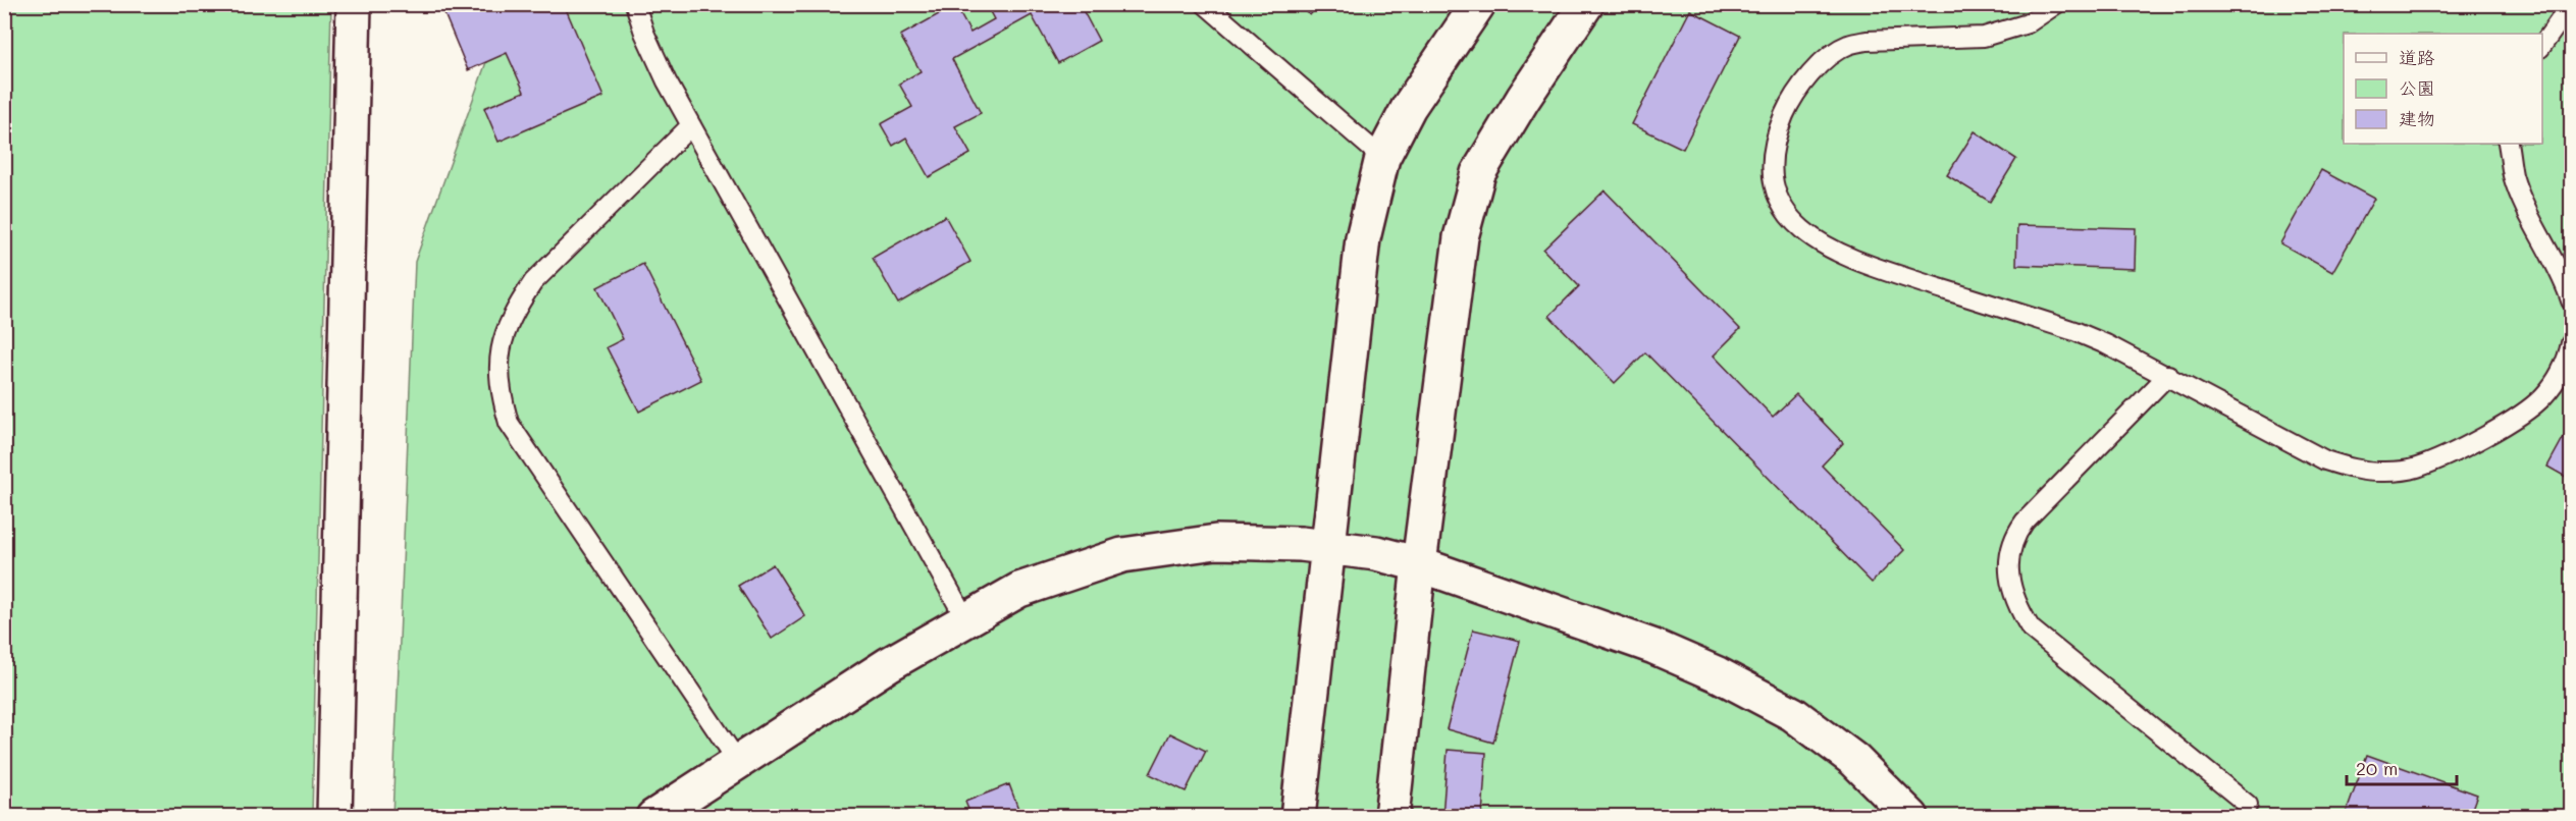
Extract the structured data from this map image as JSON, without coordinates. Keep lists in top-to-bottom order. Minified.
{"legend":["道路","公園","建物"],"scale_bar":"20 m"}
